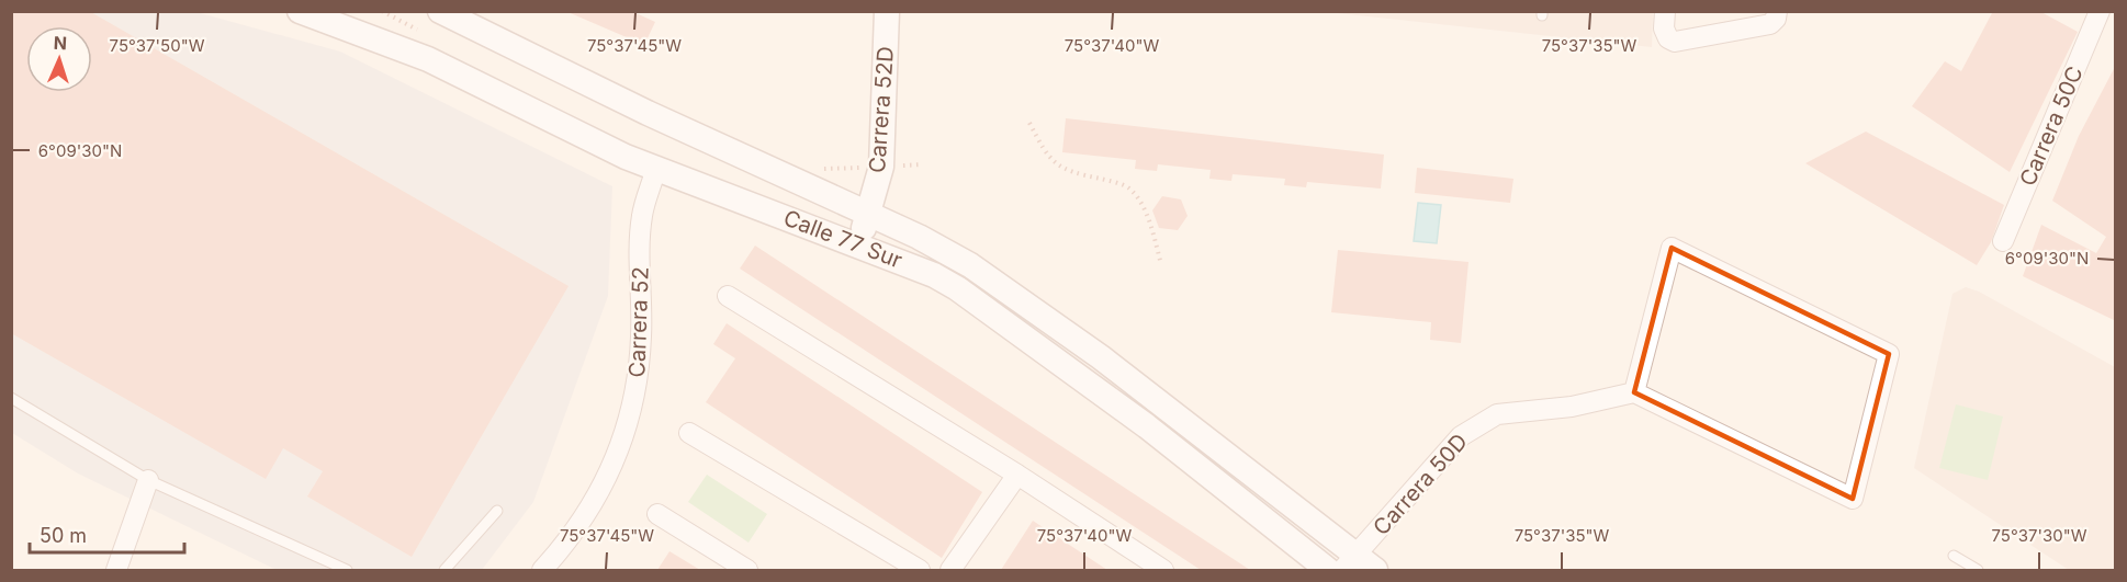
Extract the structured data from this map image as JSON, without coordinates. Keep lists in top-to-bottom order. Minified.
{"streets":{"street":["Carrera 52D","Carrera 50C","Calle 77 Sur","Carrera 52","Carrera 50D"]},"crossings":[["Carrera 52D","Calle 77 Sur"],["Calle 77 Sur","Carrera 52"],["Calle 77 Sur","Carrera 50D"]],"scale_bar":"50 m","north":"top","coordinates":["75°37'50\"W","75°37'45\"W","75°37'40\"W","75°37'35\"W","6°09'30\"N","75°37'30\"W"]}
